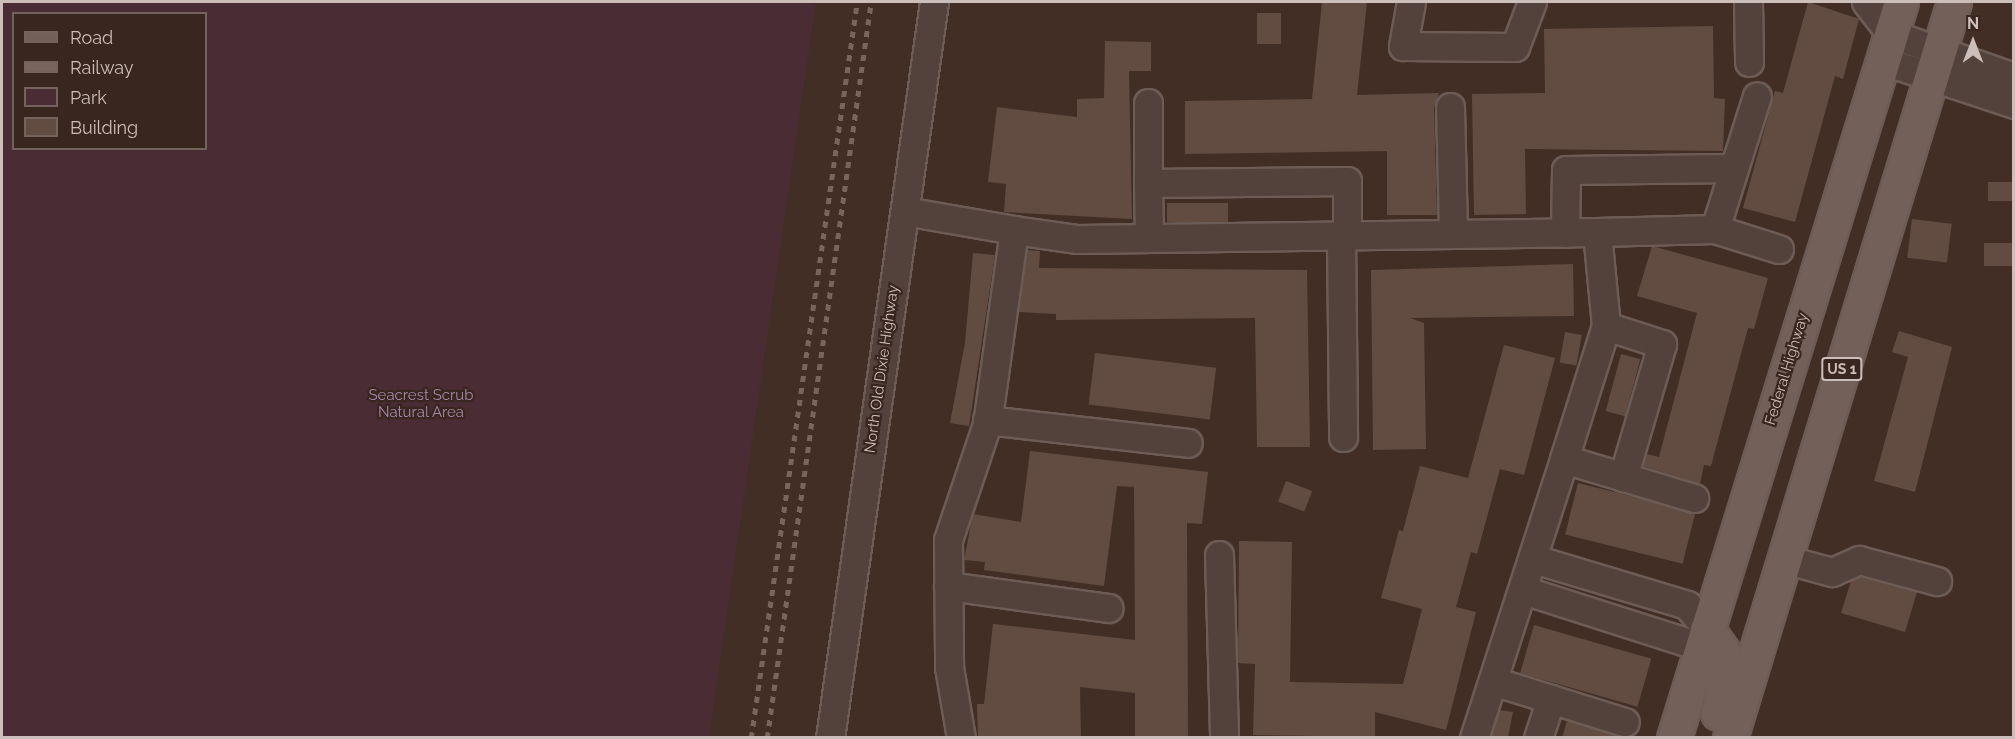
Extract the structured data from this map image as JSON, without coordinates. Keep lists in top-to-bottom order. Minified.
{"streets":{"main road":["Federal Highway","US 1"],"street":["North Old Dixie Highway"]},"parks":["Seacrest Scrub Natural Area"],"legend":["Road","Railway","Park","Building"],"north":"top"}
